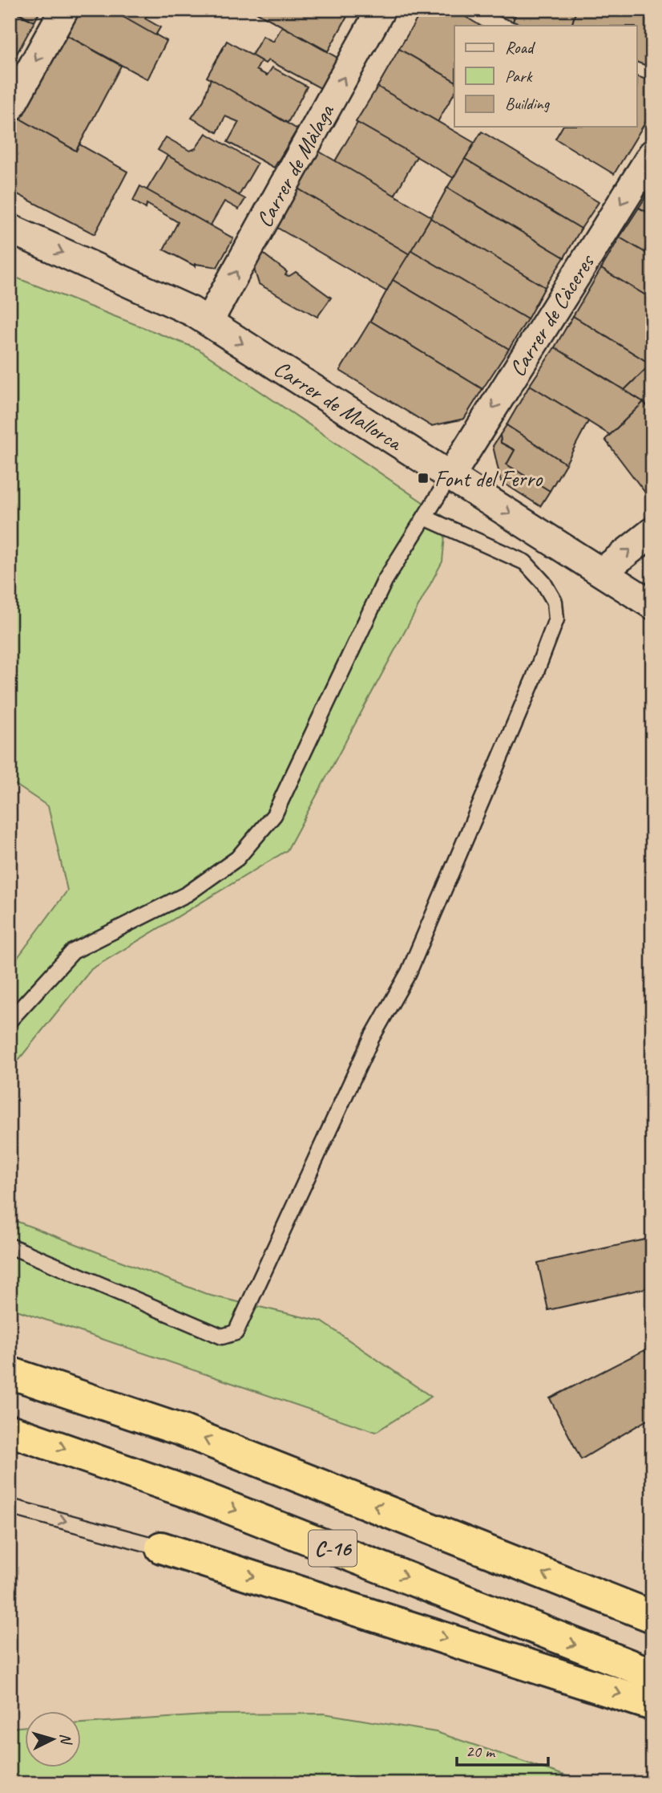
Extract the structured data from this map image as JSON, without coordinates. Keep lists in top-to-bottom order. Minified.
{"streets":{"highway":["C-16"],"street":["Carrer de Màlaga","Carrer de Càceres","Carrer de Mallorca"]},"crossings":[["Carrer de Màlaga","Carrer de Mallorca"],["Carrer de Càceres","Carrer de Mallorca"]],"one_way":["Carrer de Màlaga","Carrer de Càceres","Carrer de Mallorca"],"places":{"transit":["Font del Ferro"]},"legend":["Road","Park","Building"],"scale_bar":"20 m","north":"right"}
